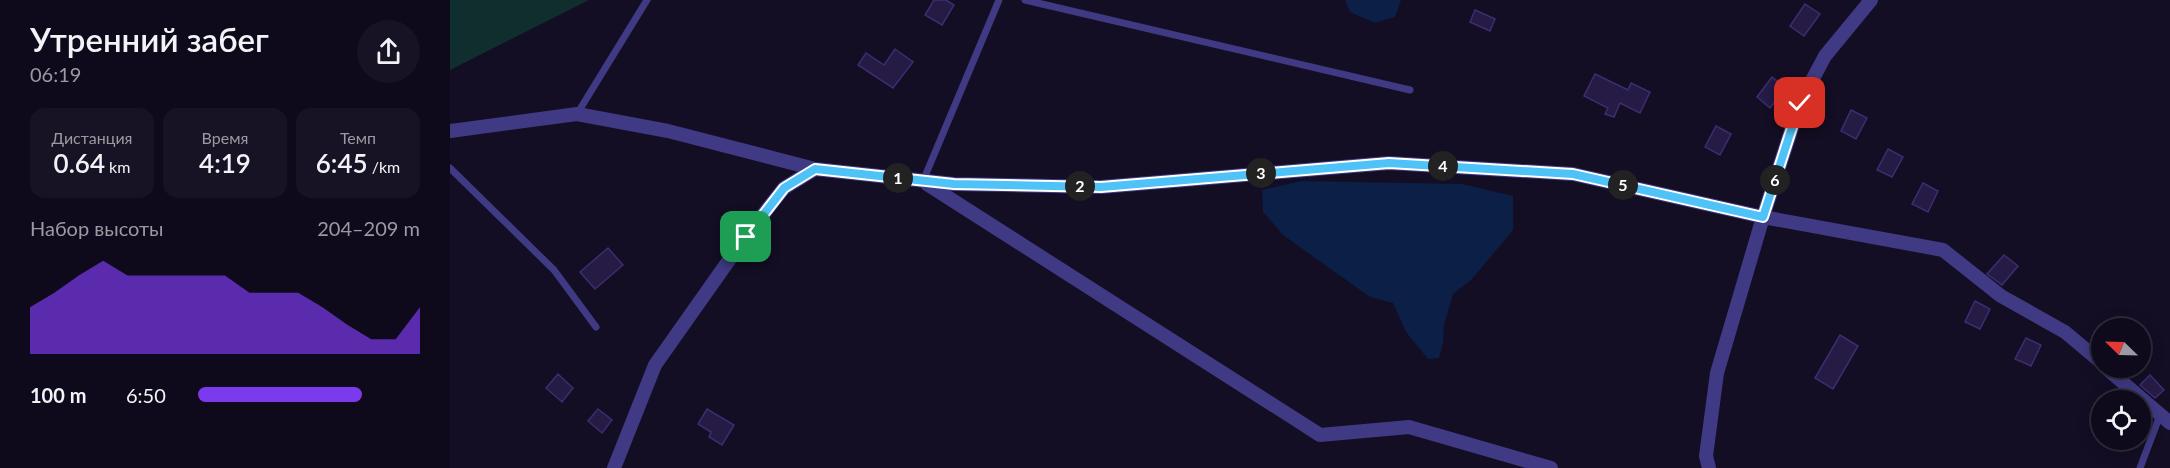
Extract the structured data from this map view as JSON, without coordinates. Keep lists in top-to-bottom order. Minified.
{"north":"top left","page":{"heading":["Утренний забег","06:19"],"stats":[["Дистанция","0.64 km"],["Время","4:19"],["Темп","6:45 /km"]],"pins":["4","3","1","6","5","2"],"chart":["Набор высоты","204–209 m"],"list":[{"name":"100 m","note":"6:50"}]}}
